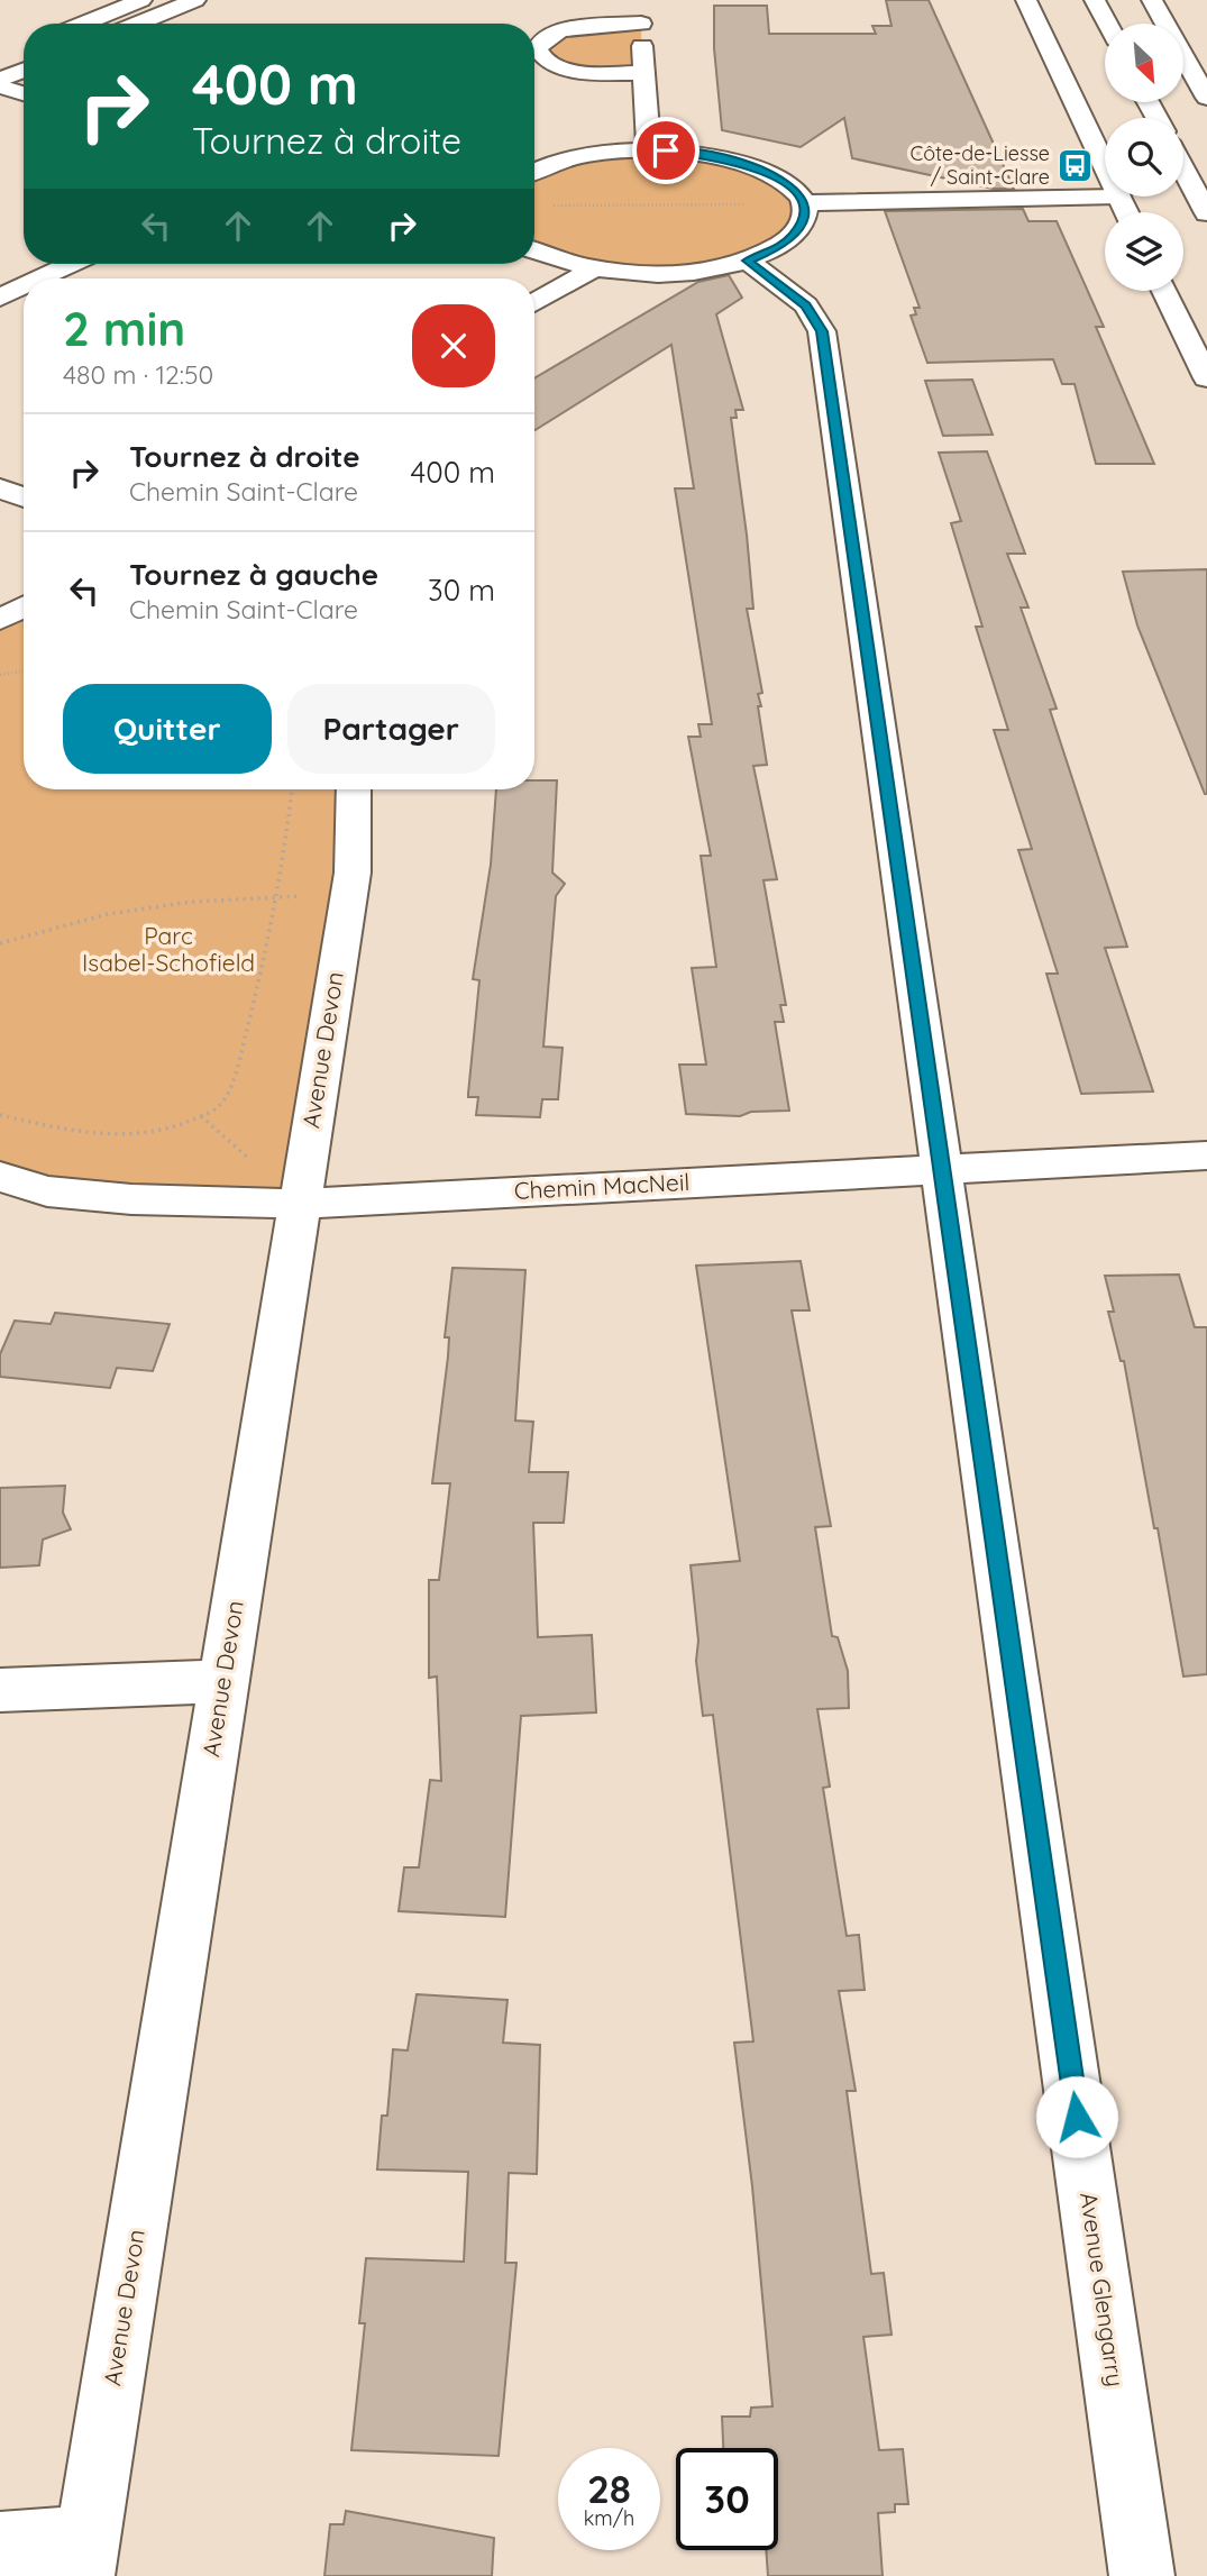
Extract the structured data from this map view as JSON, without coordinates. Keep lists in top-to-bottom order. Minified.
{"streets":{"main road":["Avenue Devon","Chemin MacNeil","Avenue Glengarry"]},"crossings":[["Avenue Devon","Chemin MacNeil"],["Chemin MacNeil","Avenue Glengarry"]],"parks":["Parc Isabel-Schofield"],"places":{"bus stop":["Côte-de-Liesse / Saint-Clare"]},"north":"bottom right","page":{"turn":["400 m","Tournez à droite"],"heading":["2 min","480 m · 12:50"],"list":[{"name":"Tournez à droite","note":"Chemin Saint-Clare","value":"400 m"},{"name":"Tournez à gauche","note":"Chemin Saint-Clare","value":"30 m"}],"buttons":["Quitter","Partager"],"speed":"28 km/h","limit":"30"}}
